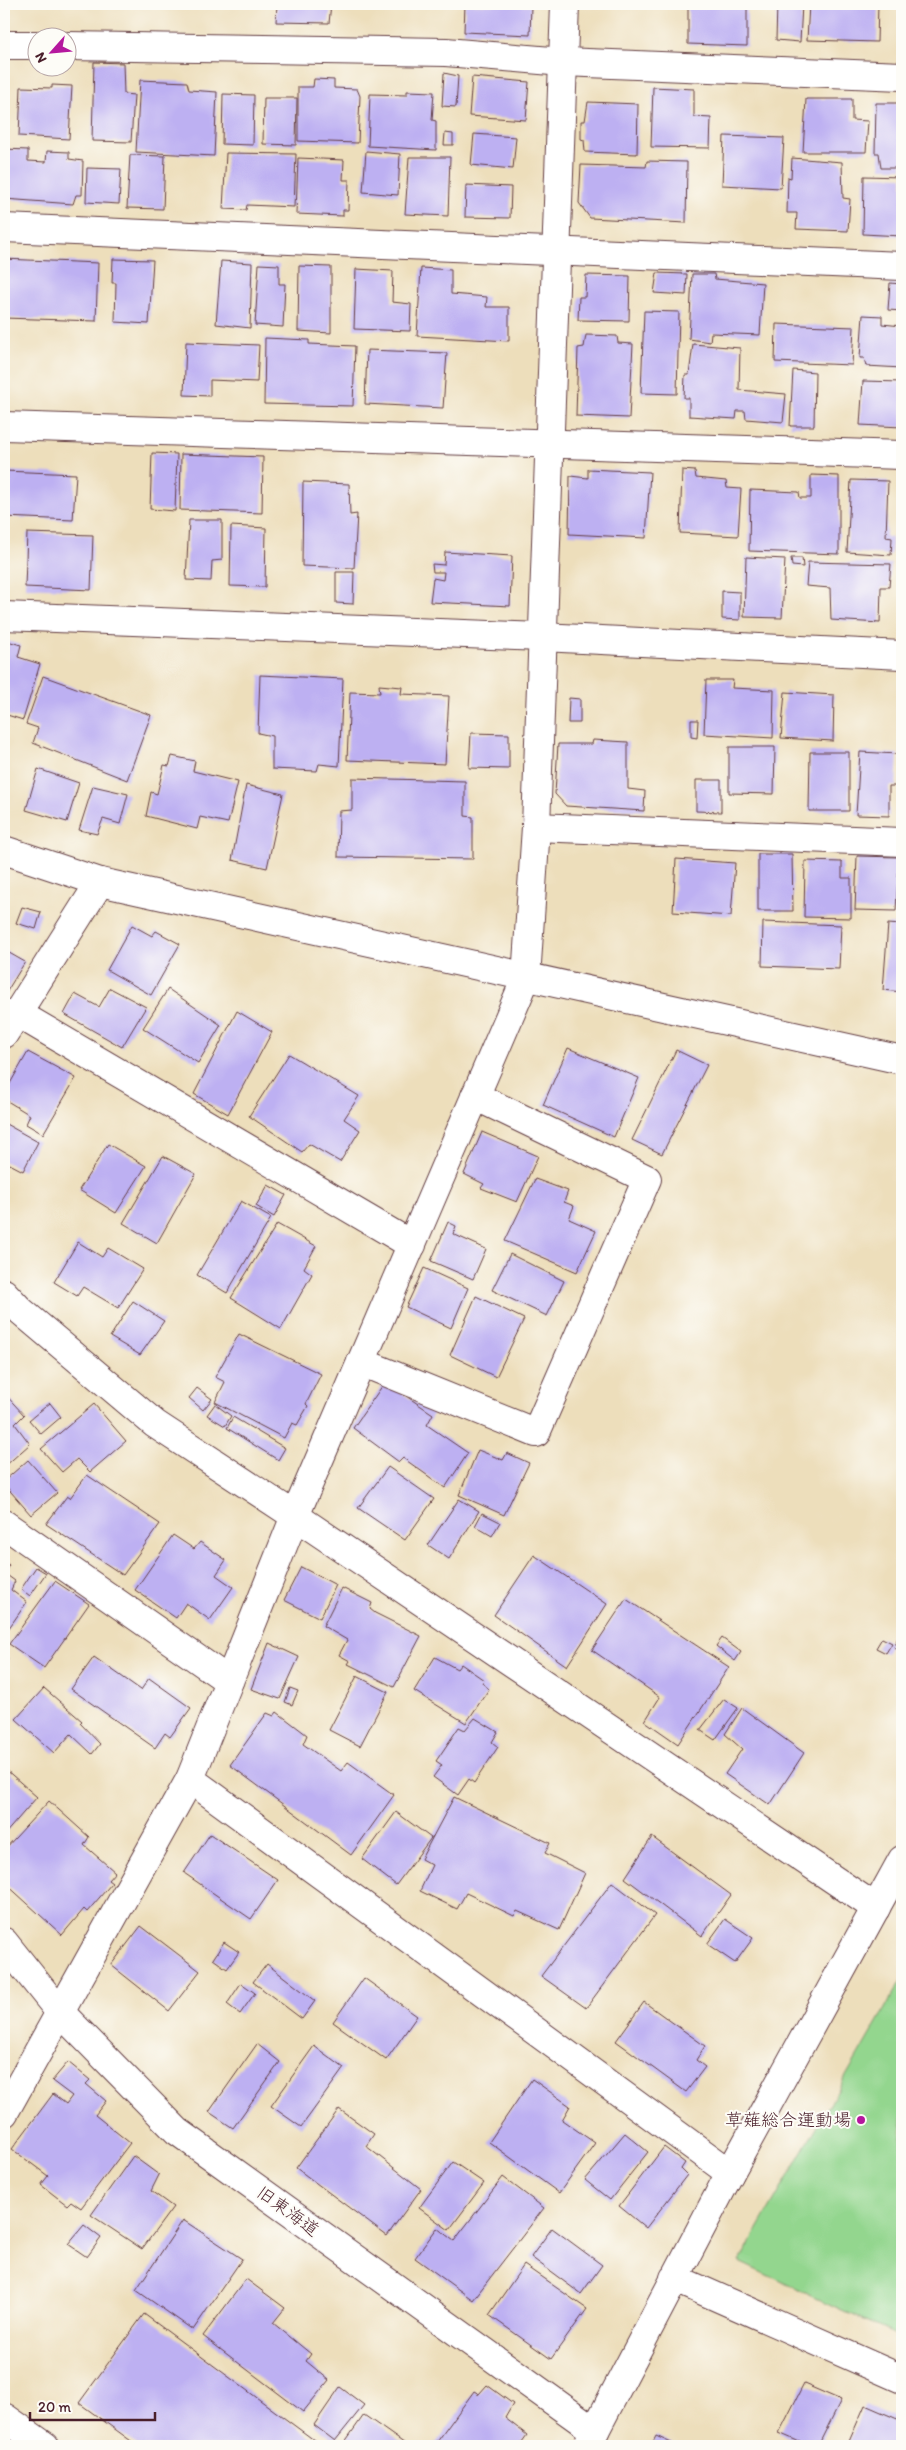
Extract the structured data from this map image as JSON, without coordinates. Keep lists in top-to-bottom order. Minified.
{"streets":{"street":["旧東海道"]},"places":["草薙総合運動場"],"scale_bar":"20 m","north":"bottom left"}
